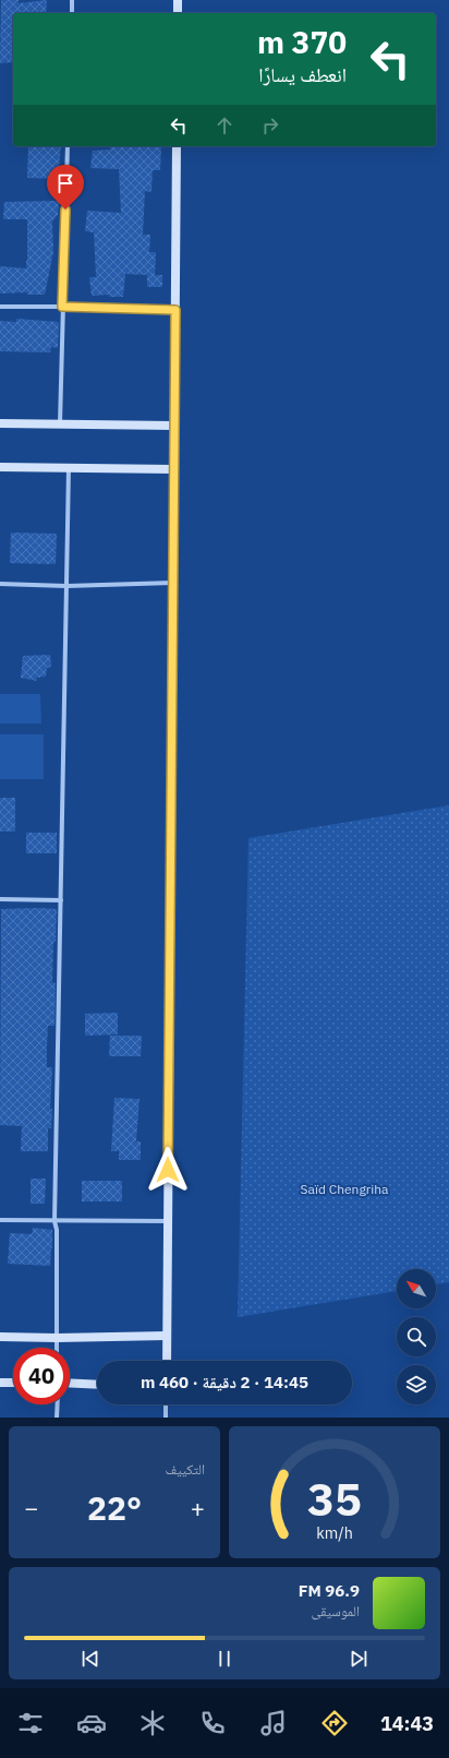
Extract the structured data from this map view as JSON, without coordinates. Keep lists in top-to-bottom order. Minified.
{"parks":["Saïd Chengriha"],"north":"top left","page":{"turn":["370 m","انعطف يسارًا"],"limit":"40","trip":"14:45 · 2 دقيقة · 460 m","tile":"التكييف","heat":["−","22°","+"],"song":["96.9 FM","الموسيقى"],"tabs":"14:43","gauge":["35","km/h"]}}
